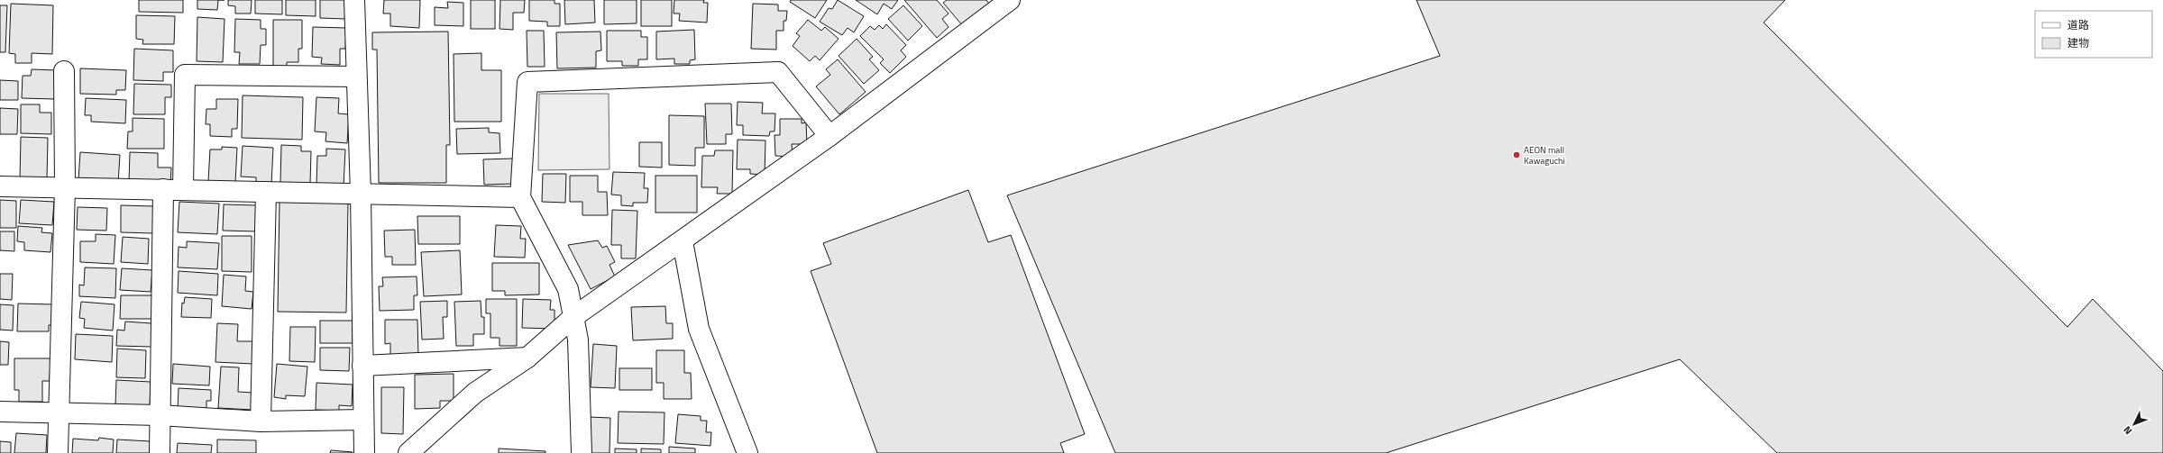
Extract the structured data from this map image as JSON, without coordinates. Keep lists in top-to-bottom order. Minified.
{"places":["AEON mall Kawaguchi"],"legend":["道路","建物"],"north":"bottom left"}
